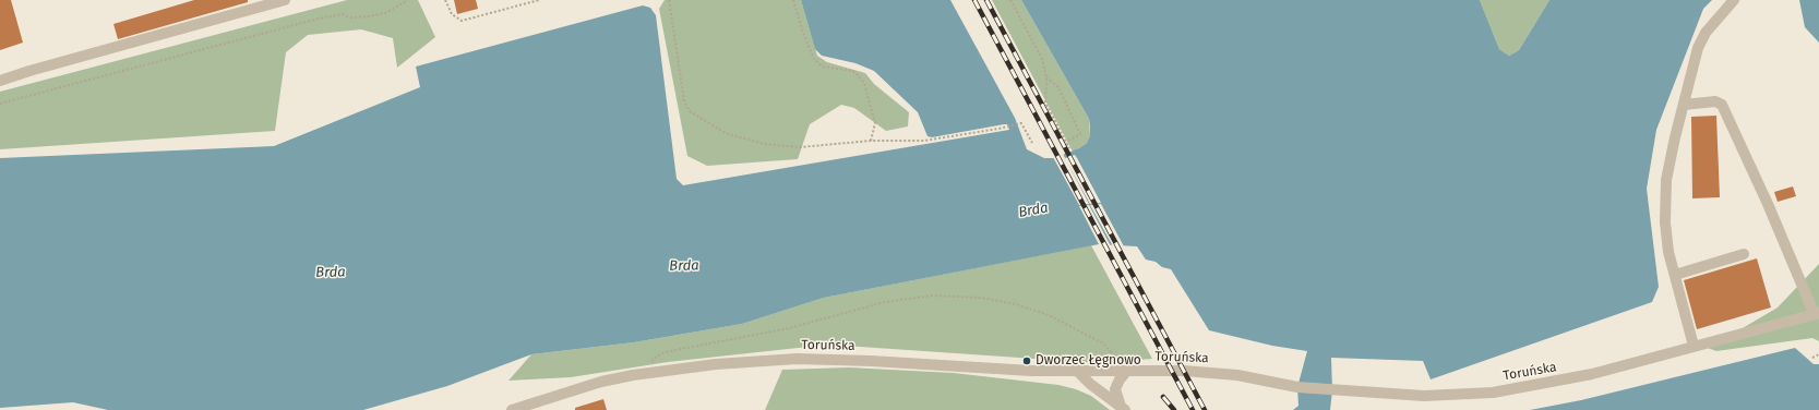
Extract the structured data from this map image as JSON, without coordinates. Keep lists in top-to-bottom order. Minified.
{"streets":{"street":["Toruńska"]},"water":["Brda"],"places":["Dworzec Łęgnowo"]}
